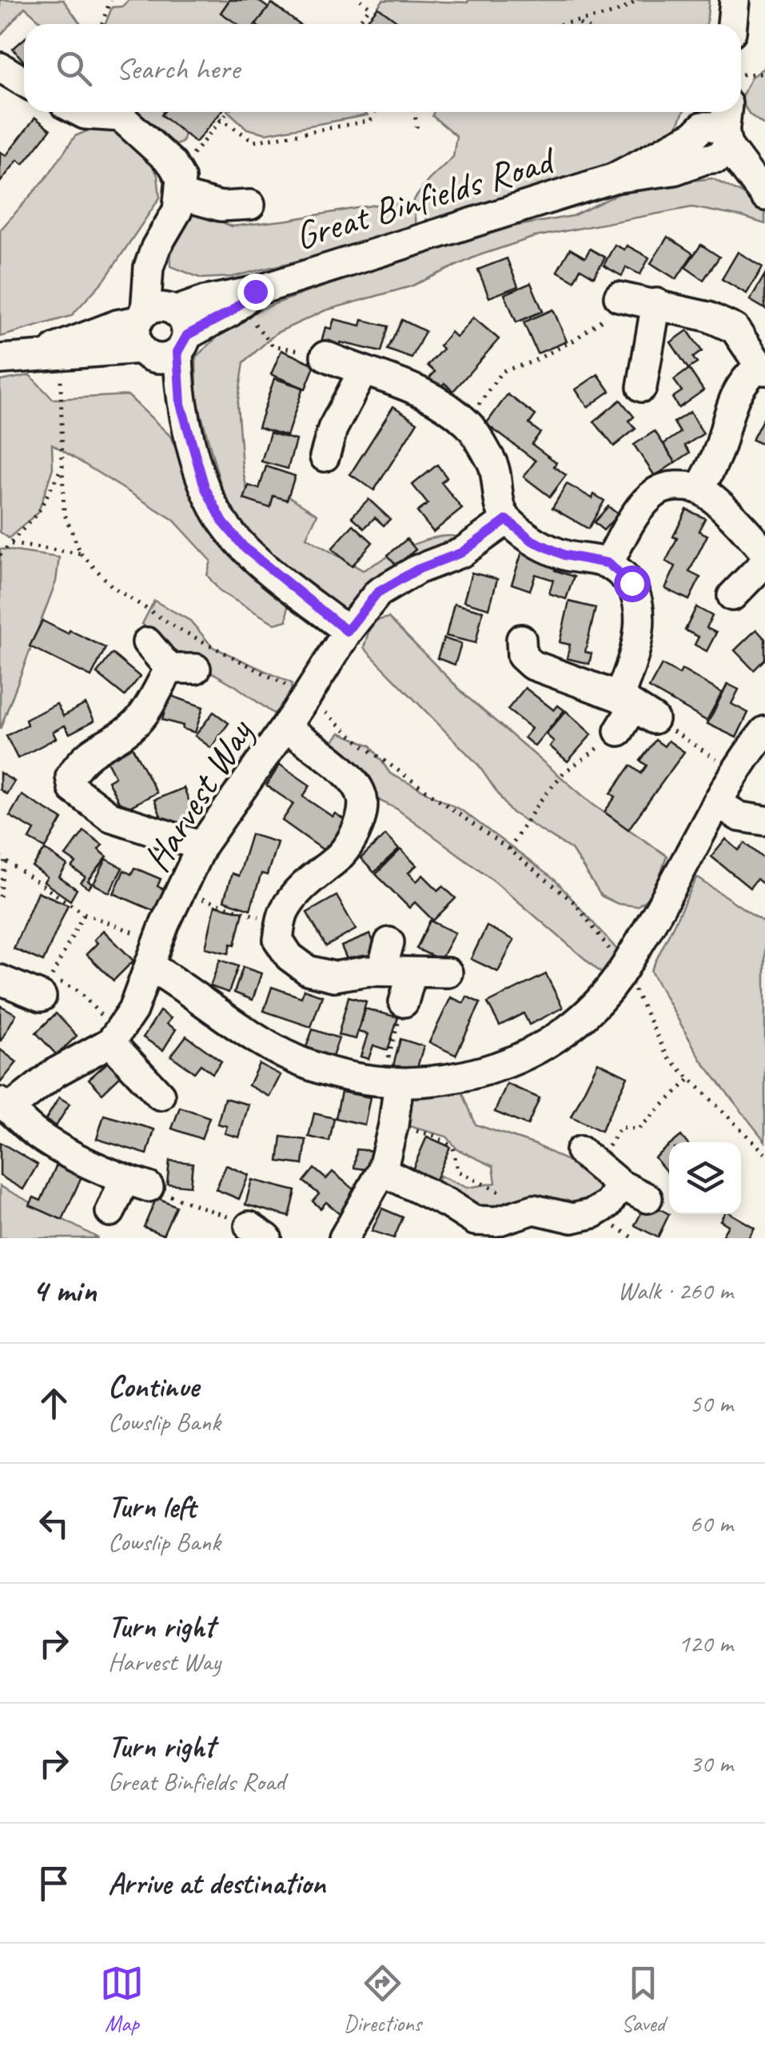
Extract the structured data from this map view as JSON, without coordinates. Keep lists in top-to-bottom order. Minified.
{"streets":{"street":["Great Binfields Road","Harvest Way"]},"page":{"search":"Search here","heading":["4 min","Walk · 260 m"],"list":[["Continue","Cowslip Bank","50 m"],["Turn left","Cowslip Bank","60 m"],["Turn right","Harvest Way","120 m"],["Turn right","Great Binfields Road","30 m"],"Arrive at destination"],"nav":["Map","Directions","Saved"]}}
